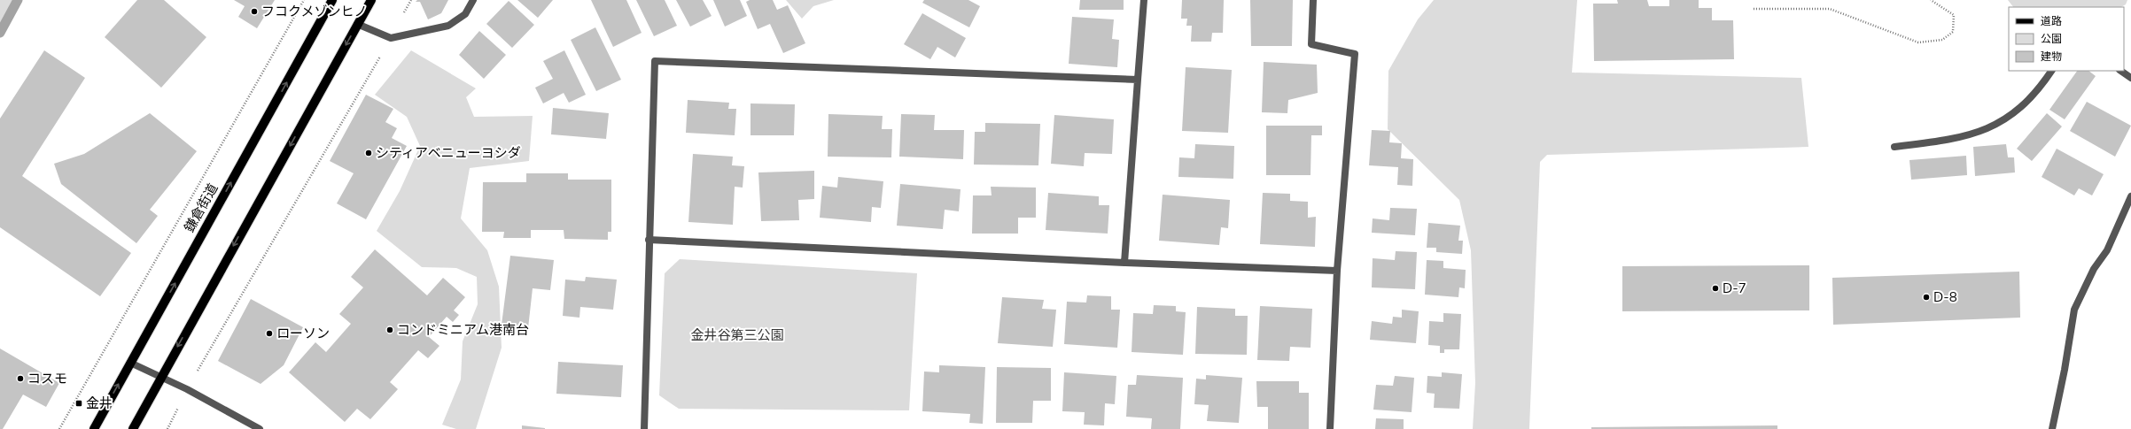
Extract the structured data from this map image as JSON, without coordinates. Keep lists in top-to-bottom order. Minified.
{"streets":{"main road":["鎌倉街道"]},"parks":["金井谷第三公園"],"places":{"other":["フコクメゾンヒノ","シティアベニューヨシダ","D-7","D-8","コンドミニアム港南台","ローソン","コスモ"],"transit":["金井"]},"legend":["道路","公園","建物"]}
